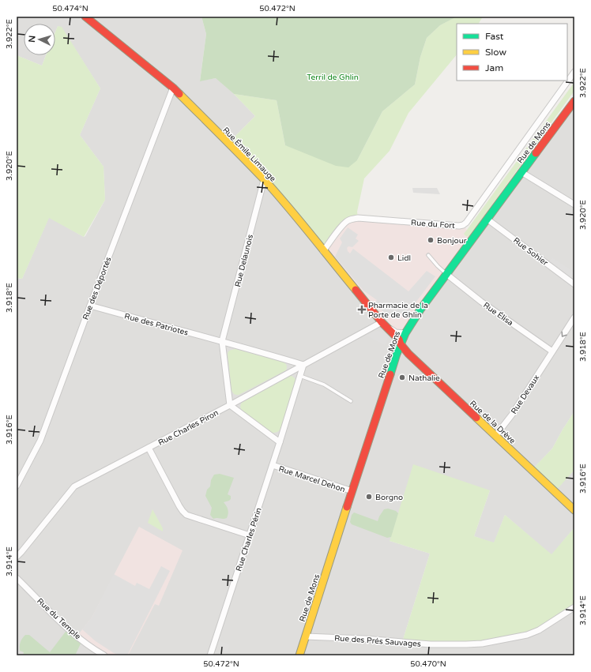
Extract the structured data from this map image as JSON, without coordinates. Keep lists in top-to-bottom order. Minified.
{"streets":{"street":["Rue de Mons","Rue Émile Limauge","Rue du Fort","Rue Sohier","Rue Delaunois","Rue des Déportés","Rue Élisa","Rue des Patriotes","Rue Devaux","Rue de la Drève","Rue Charles Piron","Rue Marcel Dehon","Rue Charles Périn","Rue du Temple","Rue des Prés Sauvages"]},"crossings":[["Rue de Mons","Rue Sohier"],["Rue de Mons","Rue Élisa"],["Rue de Mons","Rue de la Drève"],["Rue de Mons","Rue Marcel Dehon"],["Rue de Mons","Rue des Prés Sauvages"],["Rue Émile Limauge","Rue du Fort"],["Rue Émile Limauge","Rue Delaunois"],["Rue Émile Limauge","Rue des Déportés"],["Rue Émile Limauge","Rue de la Drève"],["Rue Émile Limauge","Rue Charles Piron"],["Rue Delaunois","Rue des Patriotes"],["Rue des Déportés","Rue des Patriotes"],["Rue Élisa","Rue Devaux"],["Rue des Patriotes","Rue Charles Piron"],["Rue des Patriotes","Rue Charles Périn"],["Rue Devaux","Rue de la Drève"],["Rue de la Drève","Rue Charles Piron"],["Rue Charles Piron","Rue Charles Périn"],["Rue Marcel Dehon","Rue Charles Périn"]],"parks":["Terril de Ghlin"],"places":{"other":["Bonjour","Lidl","Nathalie","Borgno"],"health":["Pharmacie de la Porte de Ghlin"]},"legend":["Fast","Slow","Jam"],"north":"left","coordinates":["50.474°N","50.472°N","3.922°E","3.920°E","3.918°E","3.916°E","3.914°E","50.470°N"]}
